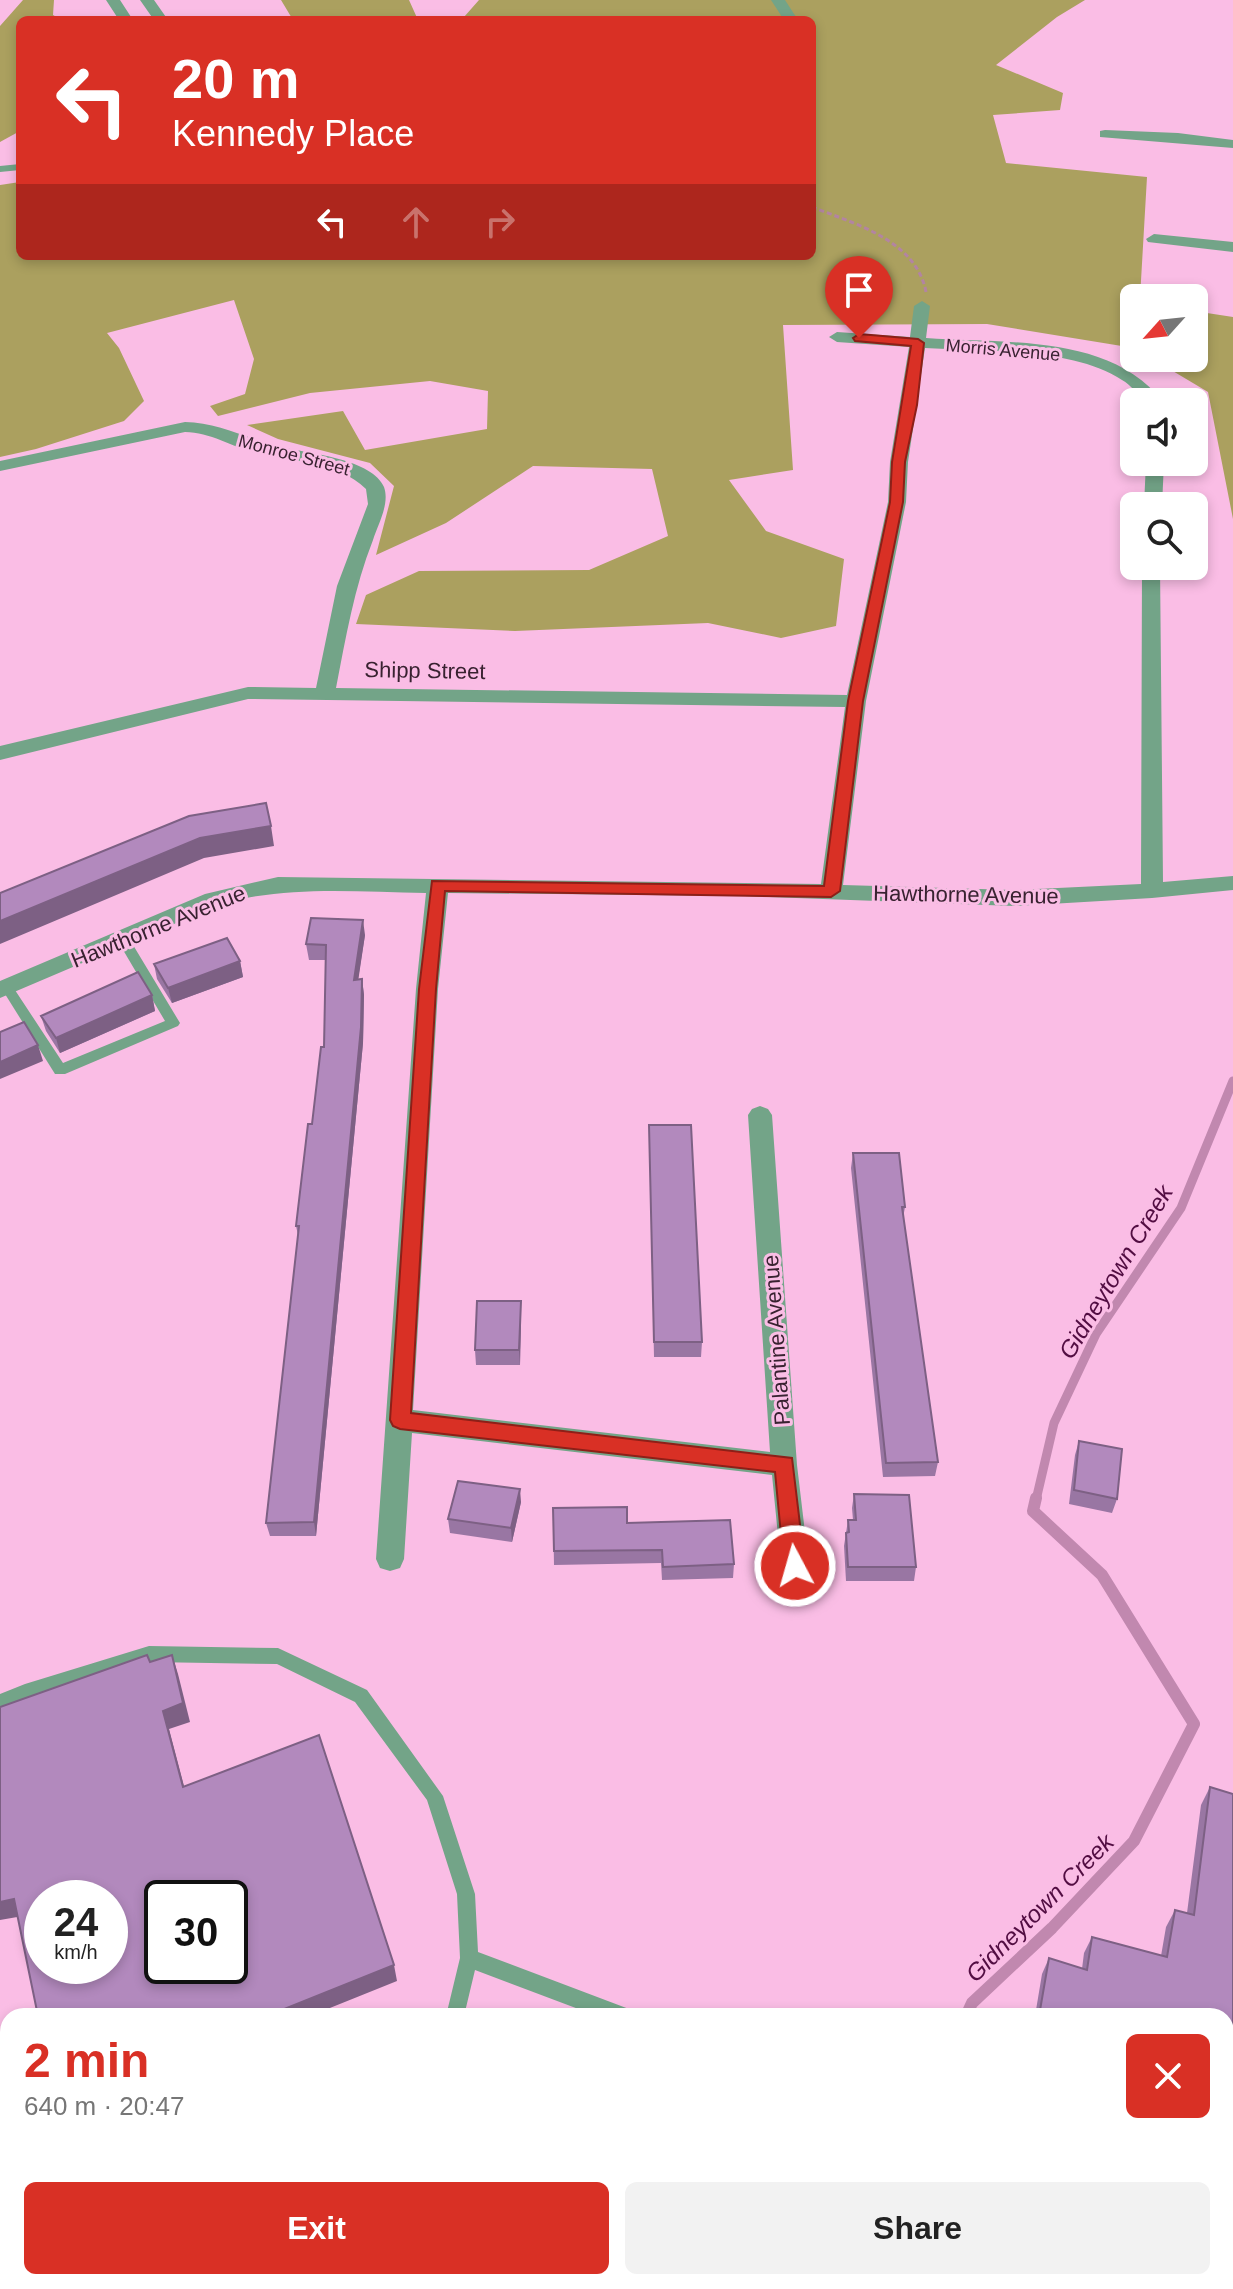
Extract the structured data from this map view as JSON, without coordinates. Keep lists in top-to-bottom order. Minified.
{"streets":{"street":["Morris Avenue","Monroe Street","Shipp Street","Hawthorne Avenue","Palantine Avenue"]},"crossings":[["Monroe Street","Shipp Street"]],"water":["Gidneytown Creek"],"north":"bottom left","page":{"turn":["20 m","Kennedy Place"],"speed":"24 km/h","limit":"30","heading":["2 min","640 m · 20:47"],"buttons":["Exit","Share"]}}
